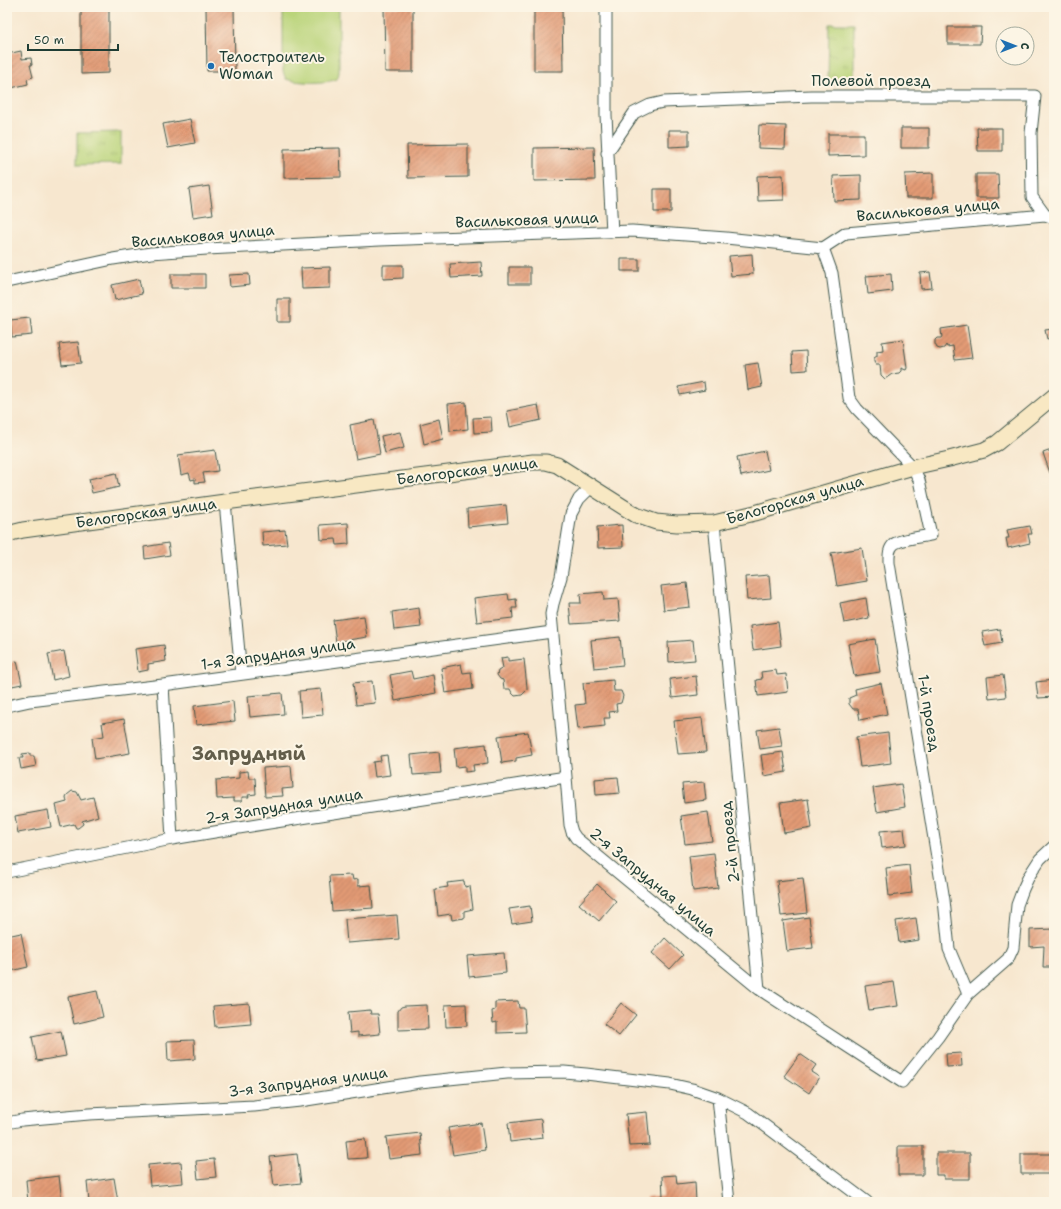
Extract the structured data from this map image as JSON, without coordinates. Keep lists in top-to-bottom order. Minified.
{"streets":{"street":["Полевой проезд","Васильковая улица","Белогорская улица","1-я Запрудная улица","1-й проезд","2-я Запрудная улица","2-й проезд","3-я Запрудная улица"]},"crossings":[["Полевой проезд","Васильковая улица"],["Белогорская улица","1-й проезд"],["Белогорская улица","2-я Запрудная улица"],["Белогорская улица","2-й проезд"],["1-я Запрудная улица","2-я Запрудная улица"],["2-я Запрудная улица","2-й проезд"]],"districts":["Запрудный"],"places":["Телостроитель Woman"],"scale_bar":"50 m","north":"right"}
